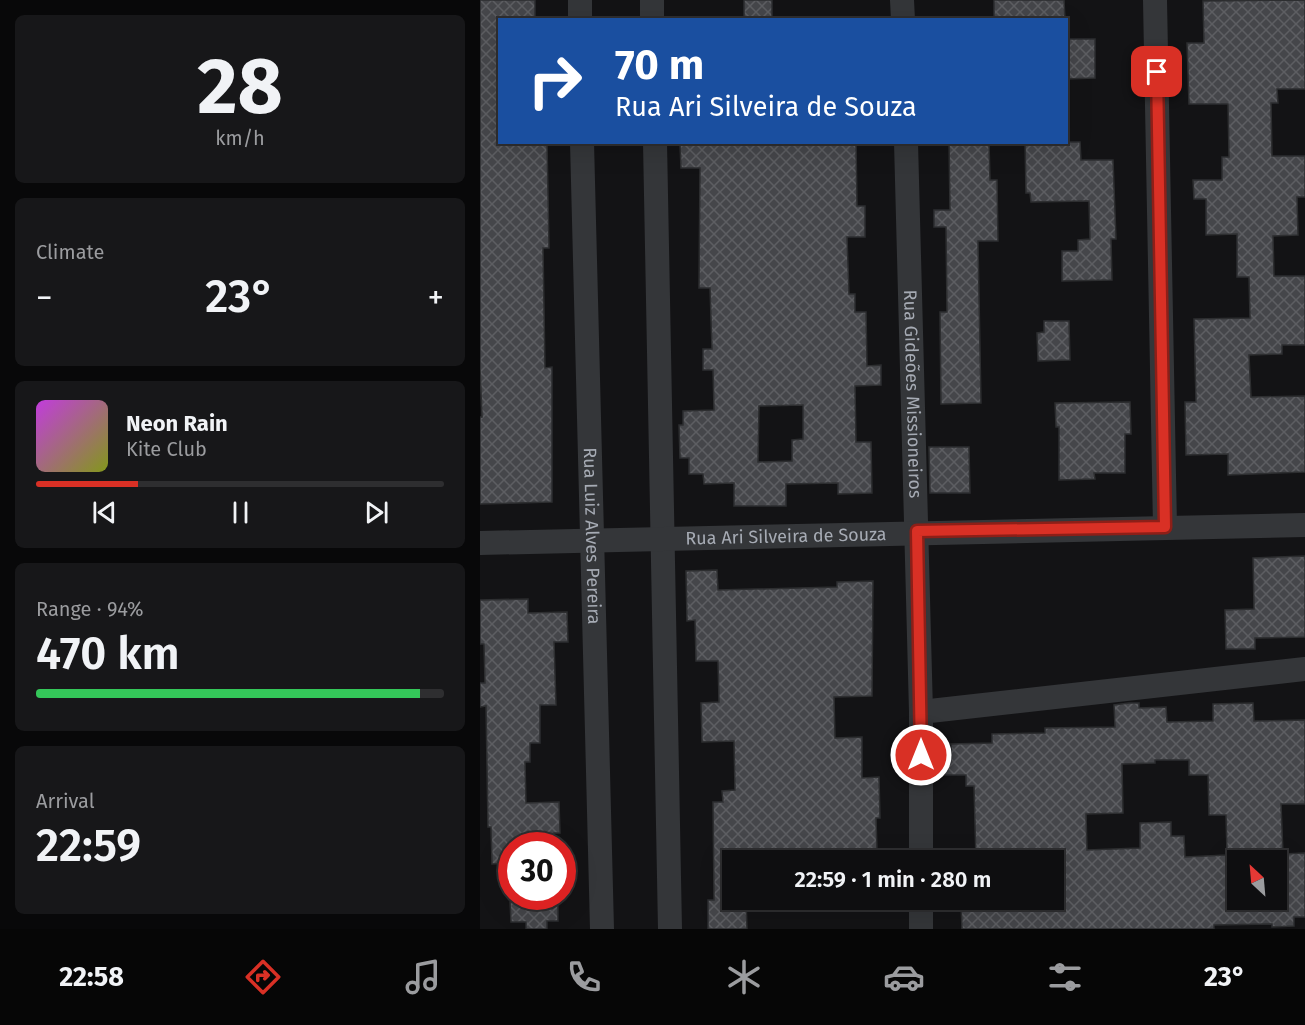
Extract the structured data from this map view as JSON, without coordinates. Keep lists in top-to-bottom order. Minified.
{"streets":{"street":["Rua Gideões Missioneiros","Rua Ari Silveira de Souza","Rua Luiz Alves Pereira"]},"crossings":[["Rua Gideões Missioneiros","Rua Ari Silveira de Souza"],["Rua Ari Silveira de Souza","Rua Luiz Alves Pereira"]],"north":"top left","page":{"tile":[["28","km/h"],"Climate",["Range · 94%","470 km"],["Arrival","22:59"]],"turn":["70 m","Rua Ari Silveira de Souza"],"heat":["−","23°","+"],"song":["Neon Rain","Kite Club"],"limit":"30","trip":"22:59 · 1 min · 280 m","tabs":["22:58","23°"]}}
